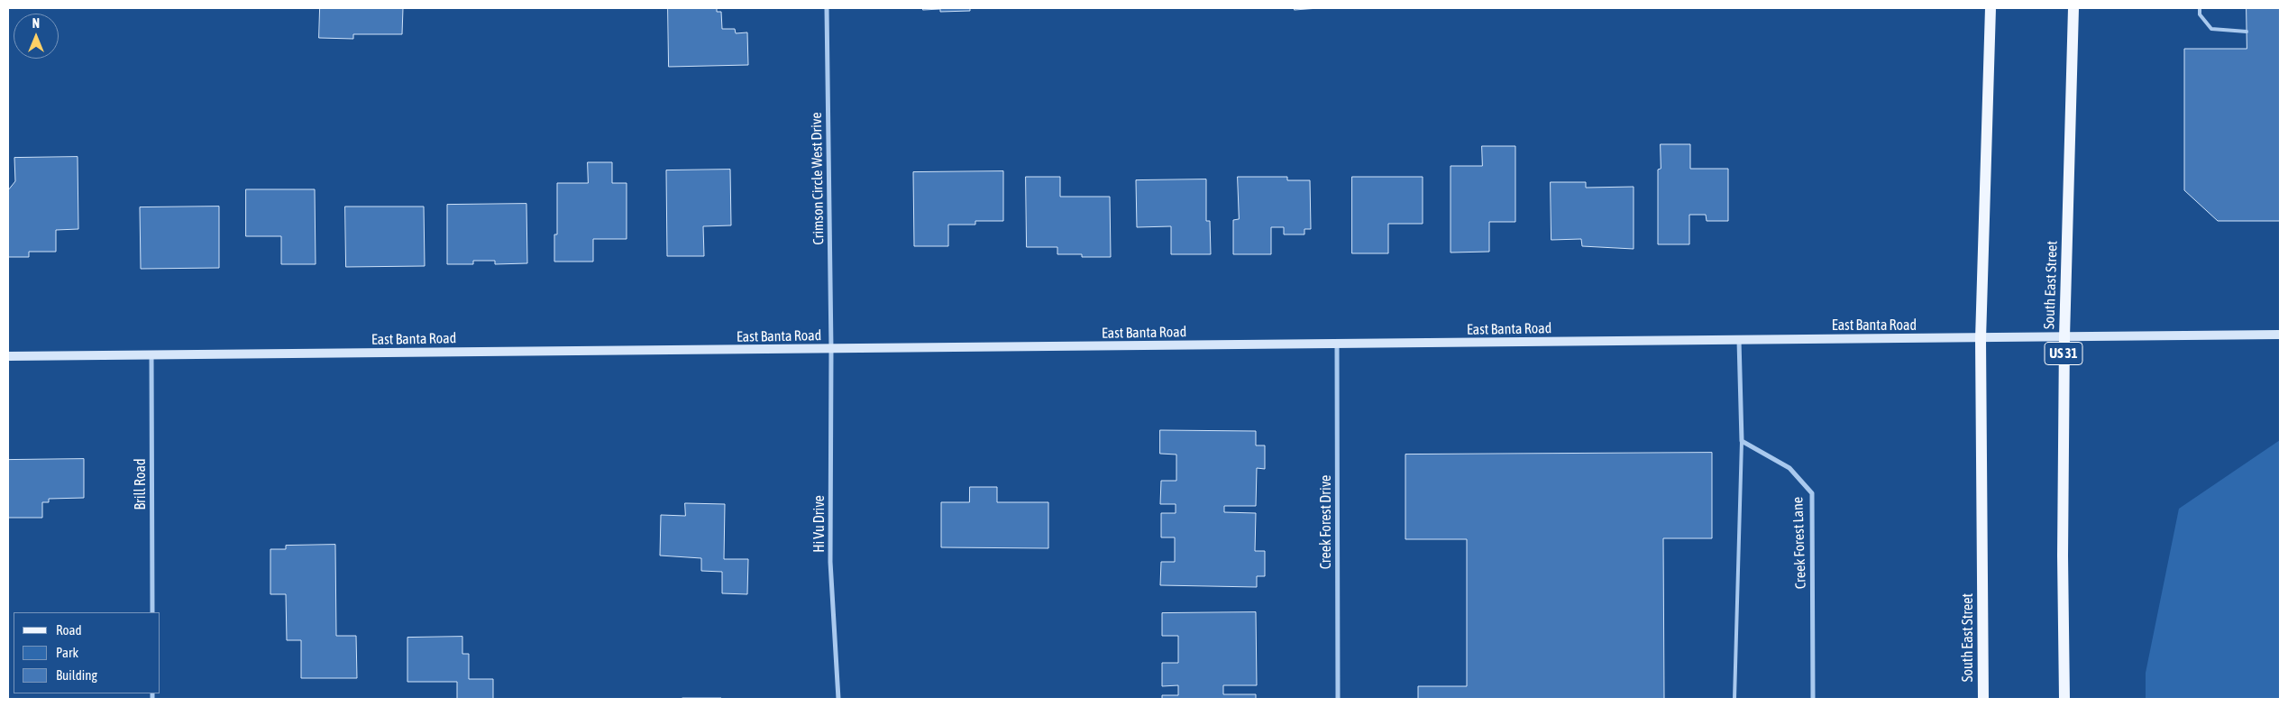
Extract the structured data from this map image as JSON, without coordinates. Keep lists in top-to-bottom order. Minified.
{"streets":{"main road":["South East Street","US 31"],"street":["Crimson Circle West Drive","East Banta Road","Brill Road","Creek Forest Drive","Hi Vu Drive","Creek Forest Lane"]},"crossings":[["Crimson Circle West Drive","East Banta Road"],["Crimson Circle West Drive","Hi Vu Drive"],["South East Street","East Banta Road"],["East Banta Road","Brill Road"],["East Banta Road","Creek Forest Drive"],["East Banta Road","Hi Vu Drive"]],"legend":["Road","Park","Building"],"north":"top"}
